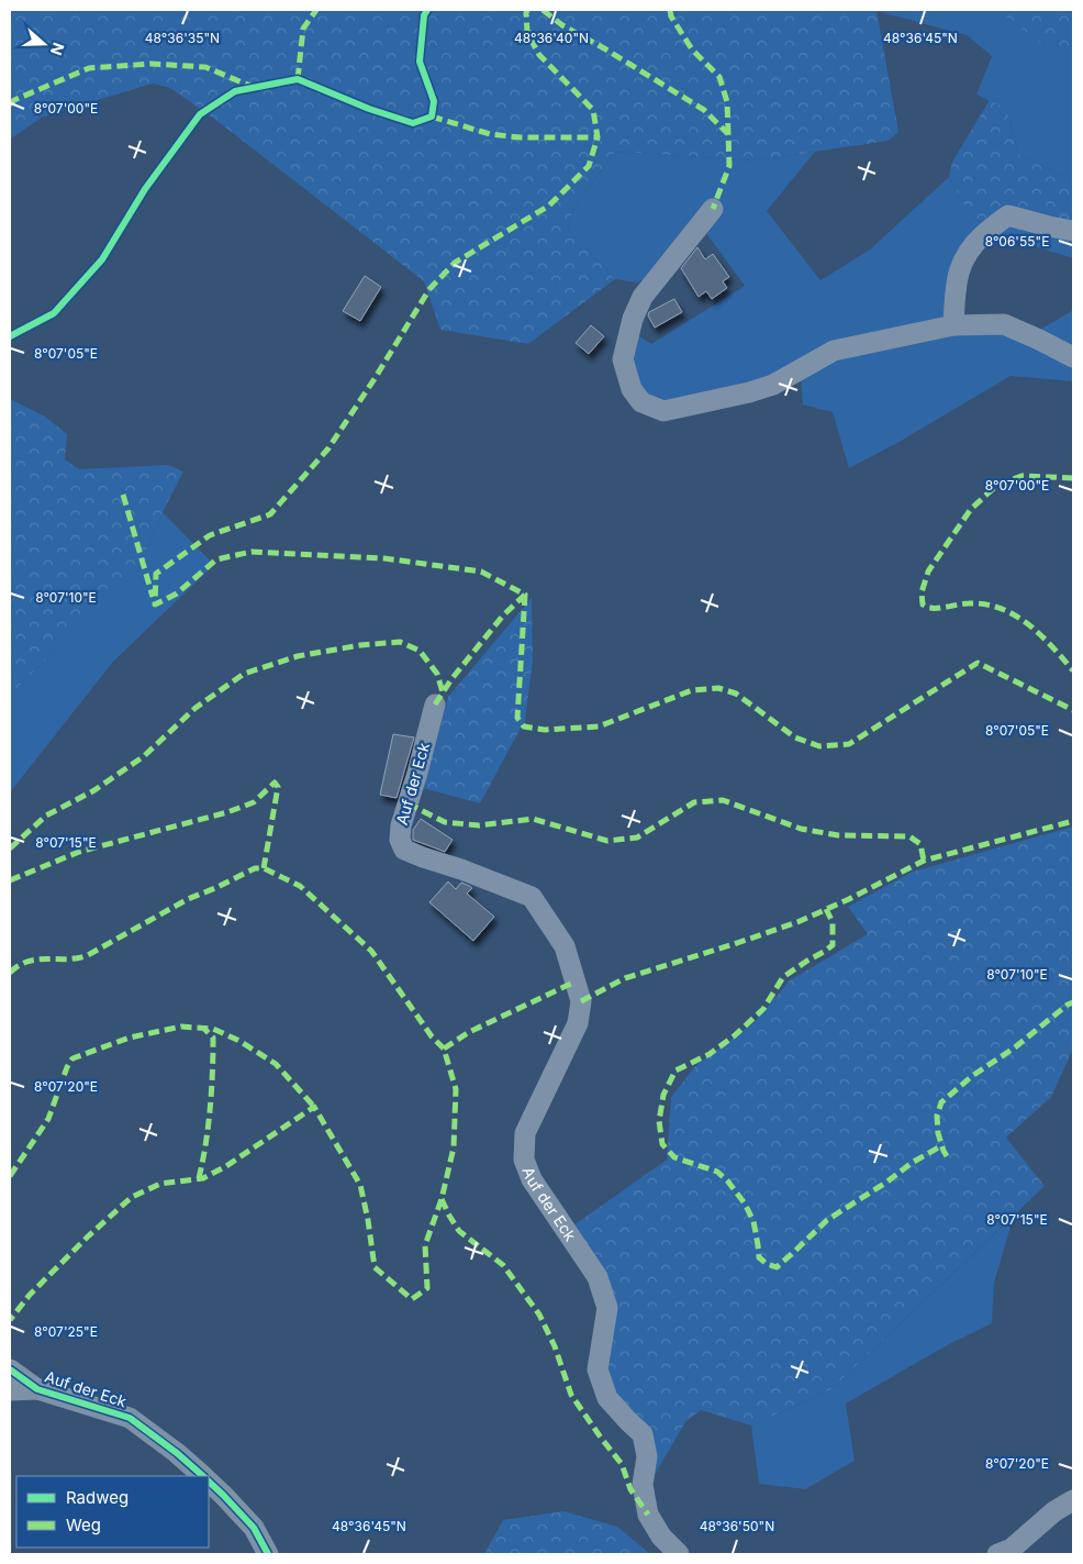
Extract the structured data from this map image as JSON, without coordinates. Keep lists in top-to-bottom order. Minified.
{"streets":{"lane":["Auf der Eck"]},"legend":["Radweg","Weg"],"north":"right","coordinates":["48°36'45\"N","48°36'35\"N","48°36'40\"N","8°07'00\"E","8°06'55\"E","8°07'05\"E","8°07'10\"E","8°07'15\"E","8°07'20\"E","8°07'25\"E","48°36'50\"N"]}
